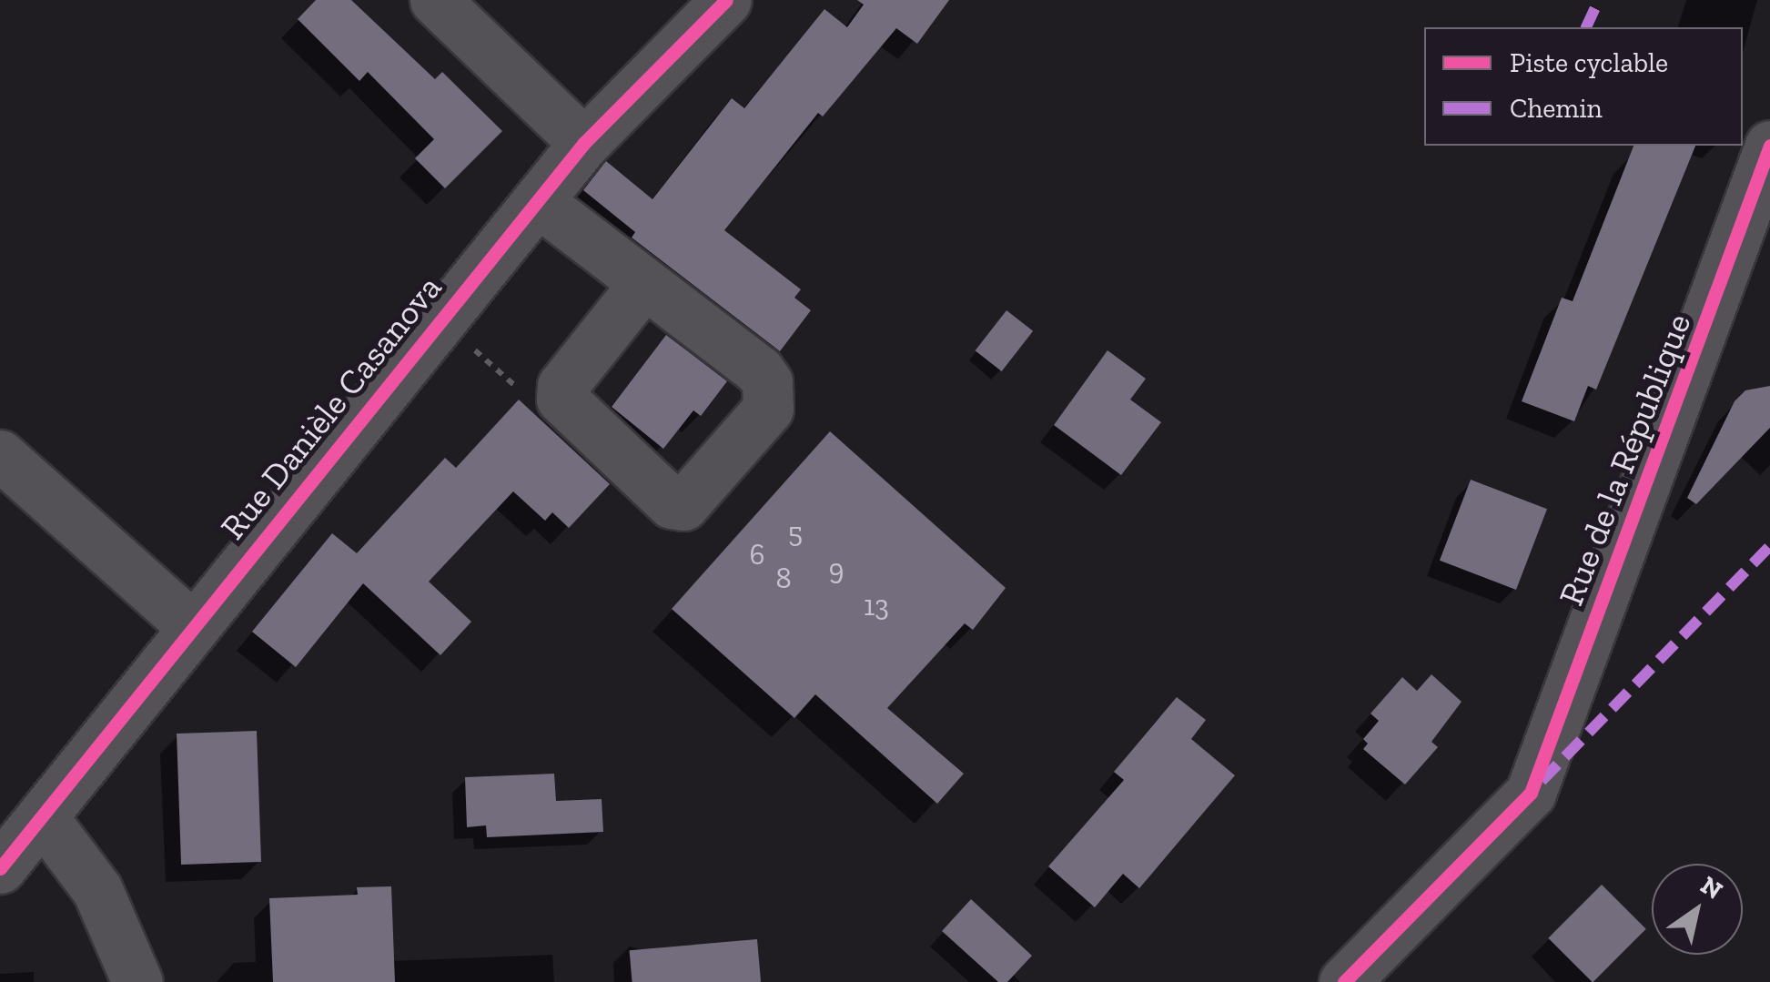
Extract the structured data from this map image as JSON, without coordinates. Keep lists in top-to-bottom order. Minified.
{"streets":{"street":["Rue Danièle Casanova","Rue de la République"]},"house_numbers":["5","6","9","8","13"],"legend":["Piste cyclable","Chemin"],"north":"top right"}
